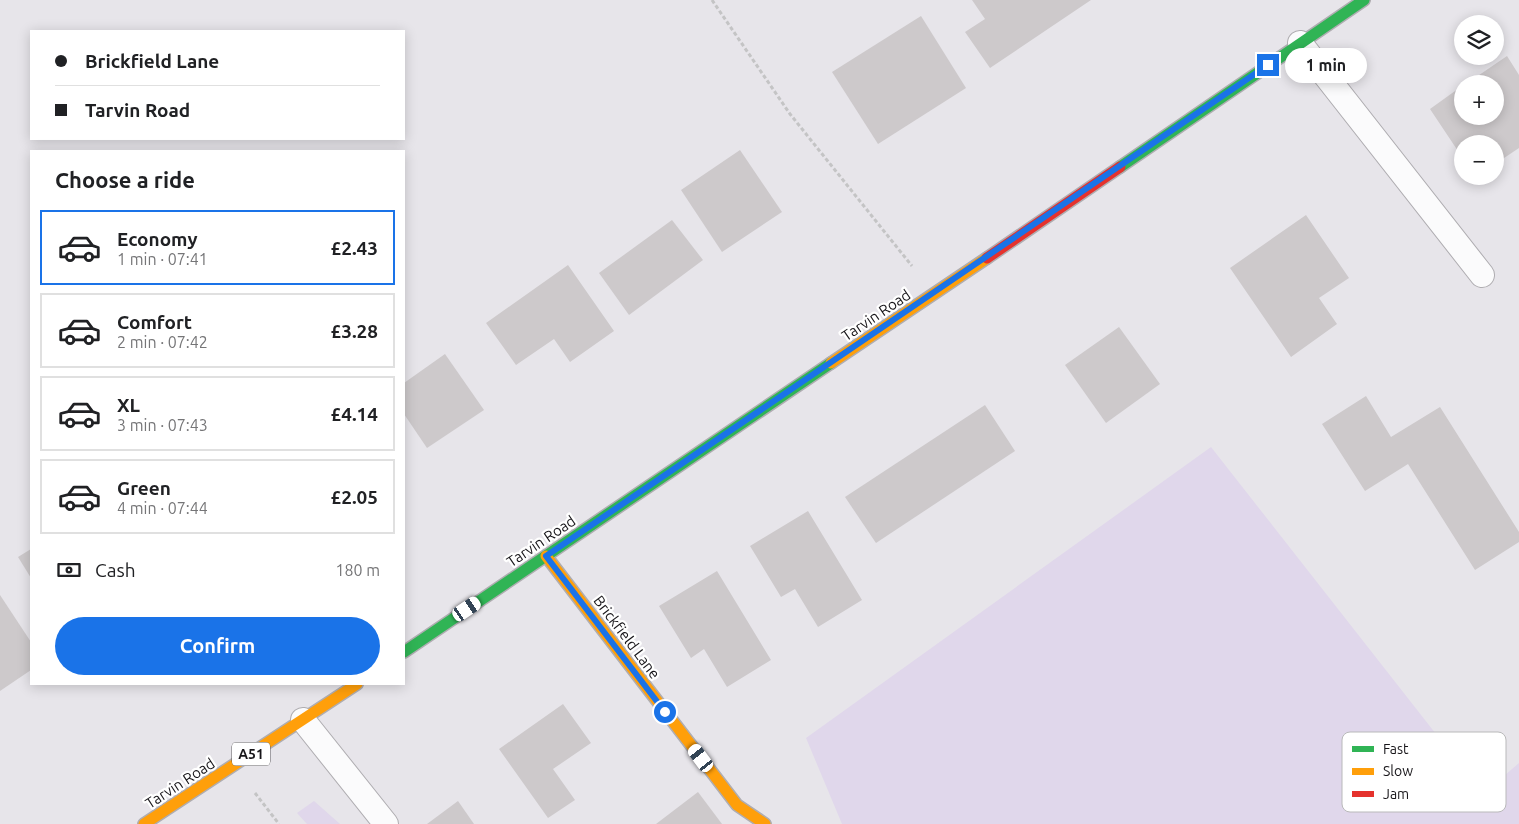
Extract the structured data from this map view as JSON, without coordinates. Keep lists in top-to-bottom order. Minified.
{"streets":{"main road":["Tarvin Road","Brickfield Lane","A51"]},"crossings":[["Tarvin Road","Brickfield Lane"]],"legend":["Fast","Slow","Jam"],"page":{"map_buttons":["+","−"],"banner":["Brickfield Lane","Tarvin Road"],"bubble":"1 min","heading":"Choose a ride","list":[{"name":"Economy","note":"1 min · 07:41","value":"£2.43"},{"name":"Comfort","note":"2 min · 07:42","value":"£3.28"},{"name":"XL","note":"3 min · 07:43","value":"£4.14"},{"name":"Green","note":"4 min · 07:44","value":"£2.05"}],"pay":["Cash","180 m"],"buttons":"Confirm"}}
